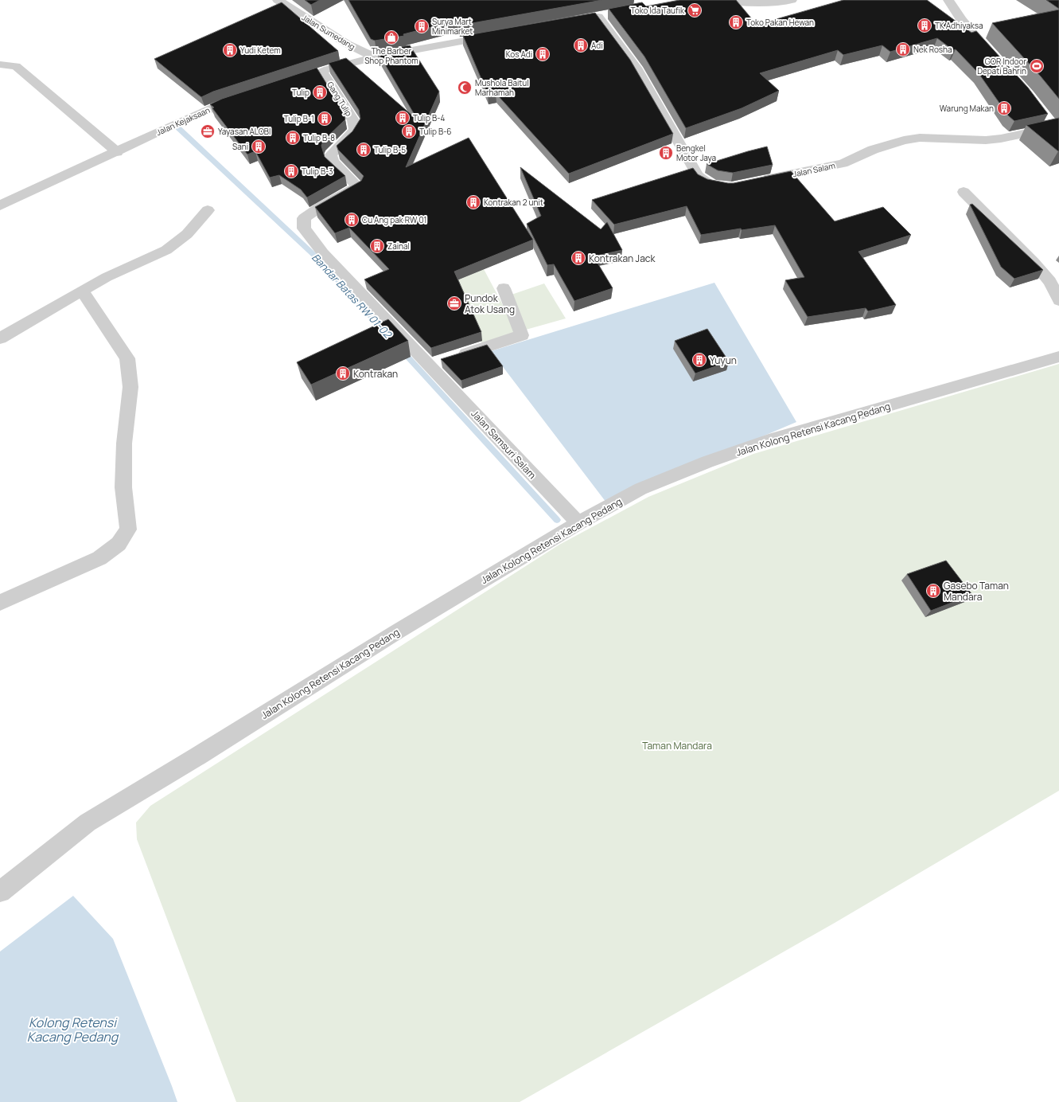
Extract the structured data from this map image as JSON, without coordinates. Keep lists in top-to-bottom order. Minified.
{"streets":{"street":["Jalan Sumedang","Gang Tulip","Jalan Kejaksaan","Jalan Salam","Jalan Kolong Retensi Kacang Pedang","Jalan Samsuri Salam"]},"crossings":[["Jalan Sumedang","Gang Tulip"],["Gang Tulip","Jalan Samsuri Salam"],["Jalan Kolong Retensi Kacang Pedang","Jalan Samsuri Salam"]],"water":["Bandar Batas RW 01-02","Kolong Retensi Kacang Pedang"],"parks":["Taman Mandara"],"places":{"supermarket":["Toko Ida Taufik"],"building":["Toko Pakan Hewan","TK Adhiyaksa","Surya Mart Minimarket","Adi","Nek Rosha","Yudi Ketem","Kos Adi","Tulip","Warung Makan","Tulip B-4","Tulip B-1","Tulip B-6","Tulip B-8","Sani","Tulip B-5","Bengkel Motor Jaya","Tulip B-3","Kontrakan 2 unit","Cu Ang pak RW 01","Zainal","Kontrakan Jack","Yuyun","Kontrakan","Gasebo Taman Mandara"],"shop":["The Barber Shop Phantom"],"sports":["GOR Indoor Depati Bahrin"],"mosque":["Mushola Baitul Marhamah"],"office":["Yayasan ALOBI","Pundok Atok Usang"]}}
